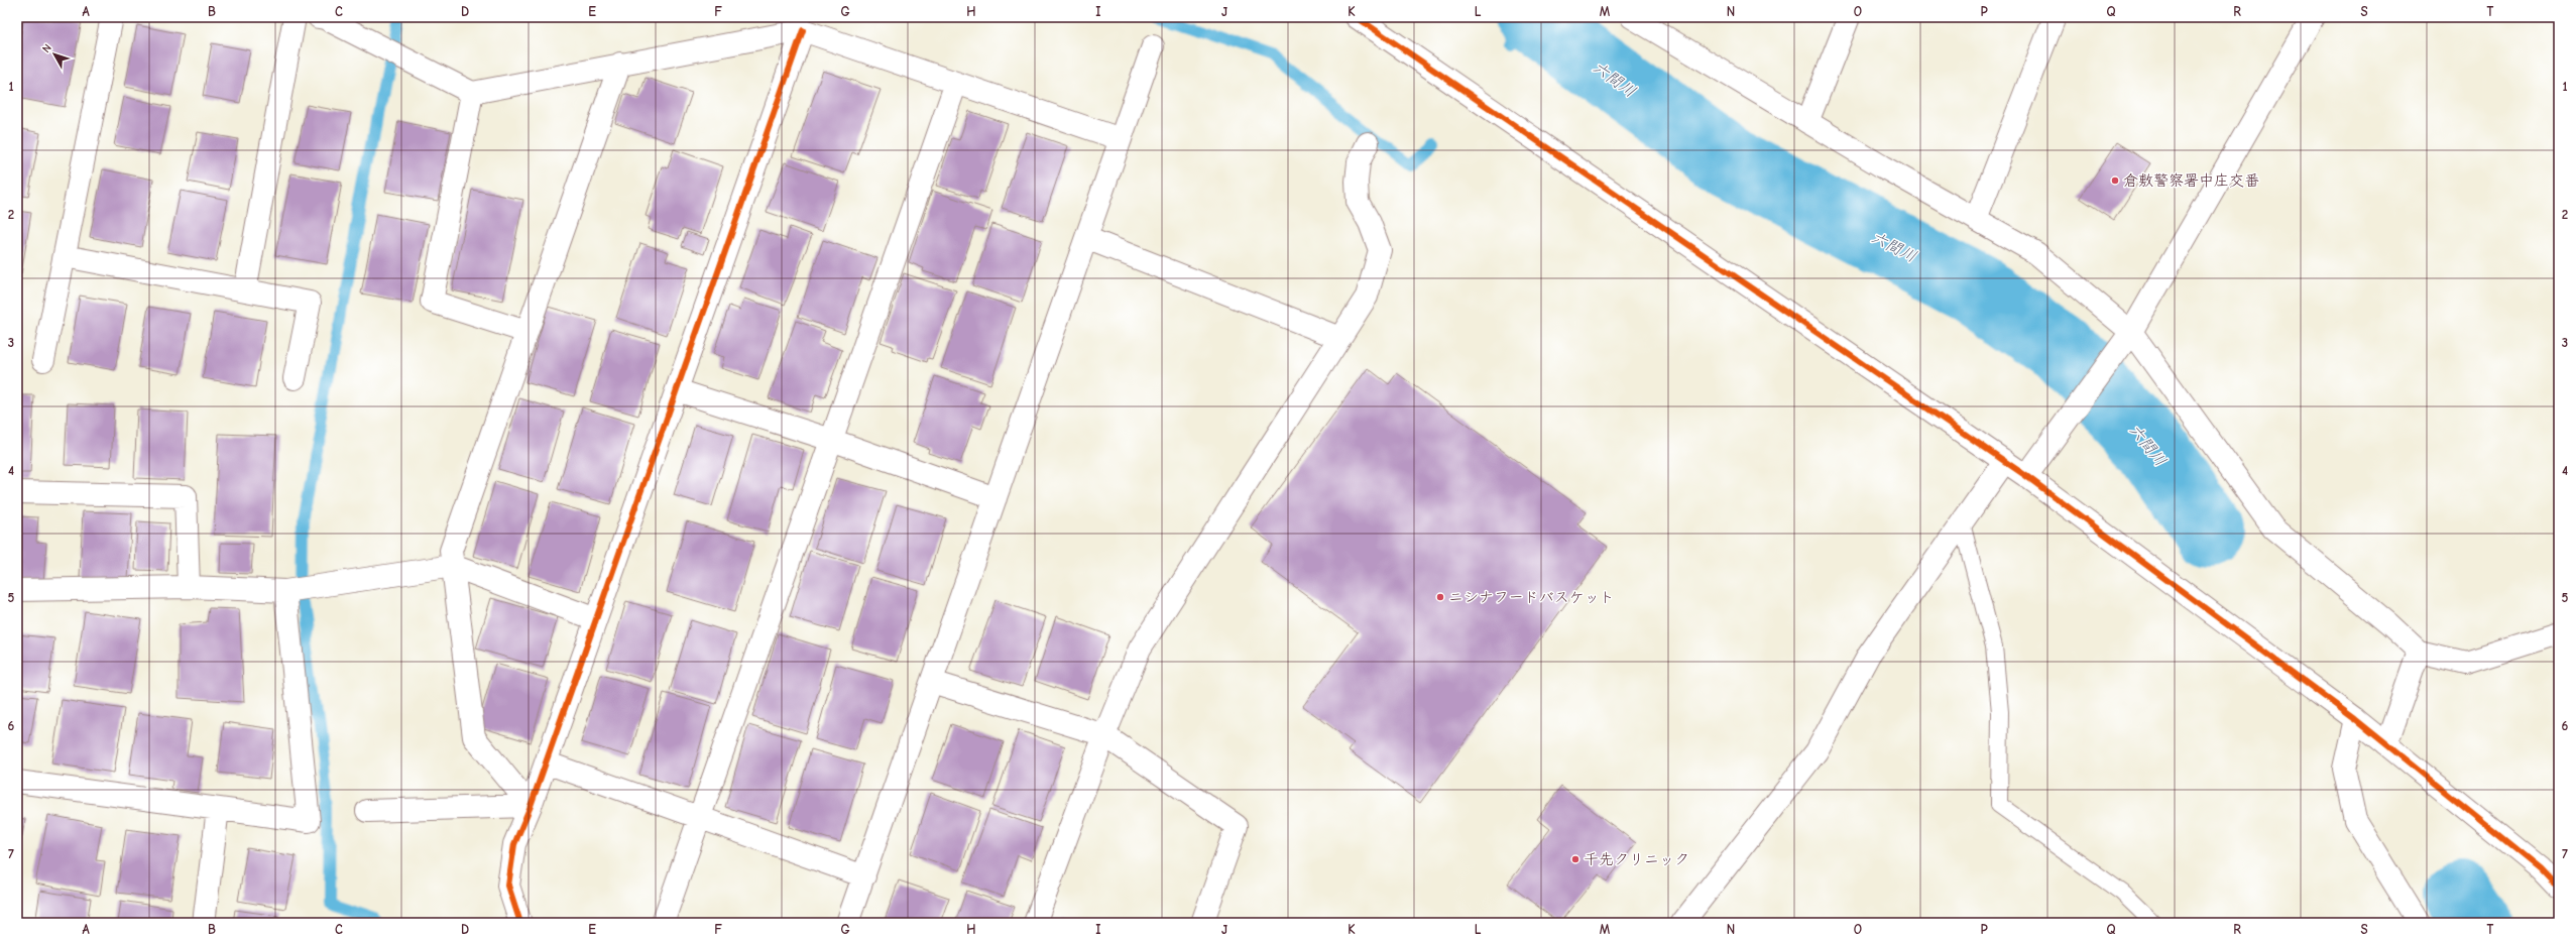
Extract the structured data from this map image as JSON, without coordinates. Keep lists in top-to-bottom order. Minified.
{"water":["六間川"],"places":["倉敷警察署中庄交番","ニシナフードバスケット","千先クリニック"],"north":"top left","grid":{"columns":["A","B","C","D","E","F","G","H","I","J","K","L","M","N","O","P","Q","R","S","T"],"rows":["1","2","3","4","5","6","7"]}}
